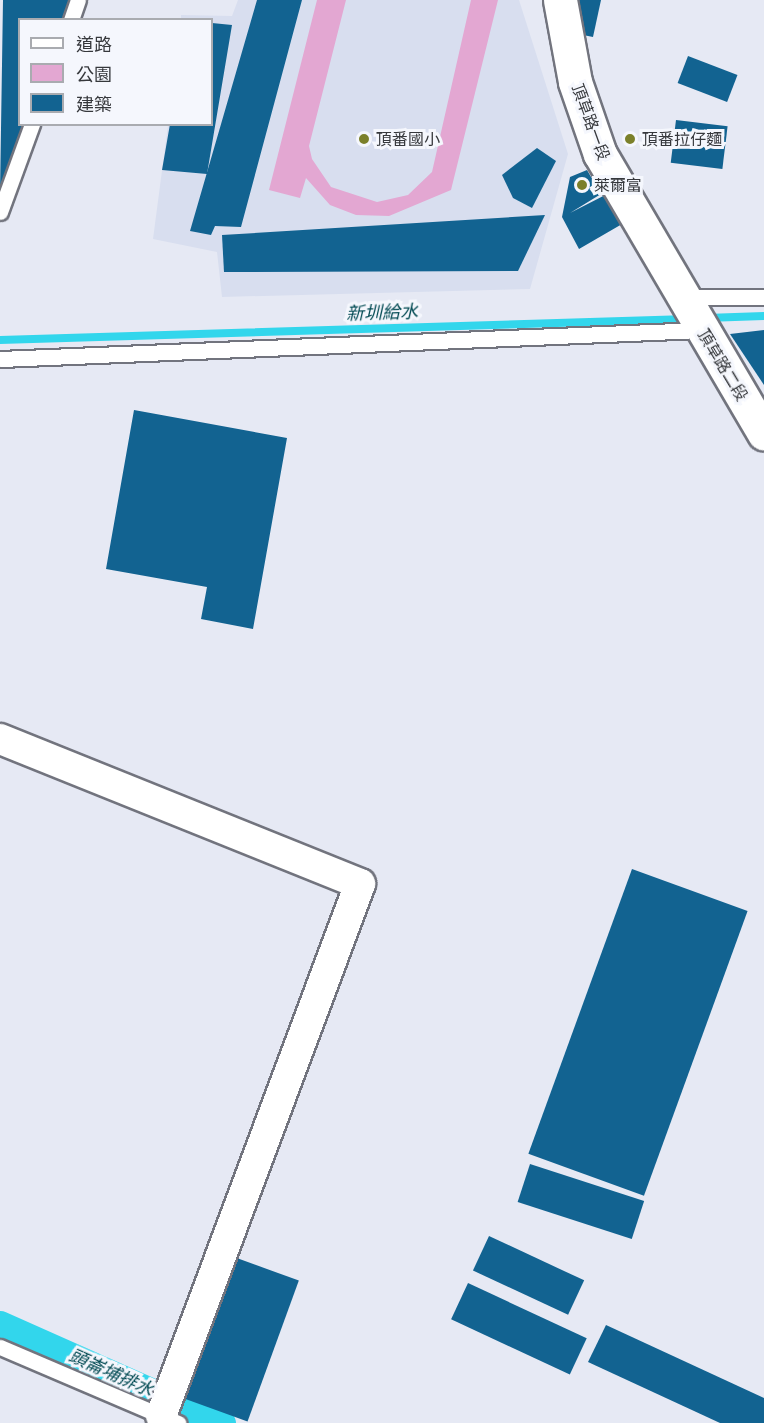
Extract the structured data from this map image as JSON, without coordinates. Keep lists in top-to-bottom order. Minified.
{"streets":{"street":["頂草路一段","頂草路二段"]},"crossings":[["頂草路一段","頂草路二段"]],"water":["新圳給水","頭崙埔排水"],"places":["頂番國小","頂番拉仔麵","萊爾富"],"legend":["道路","公園","建築"]}
